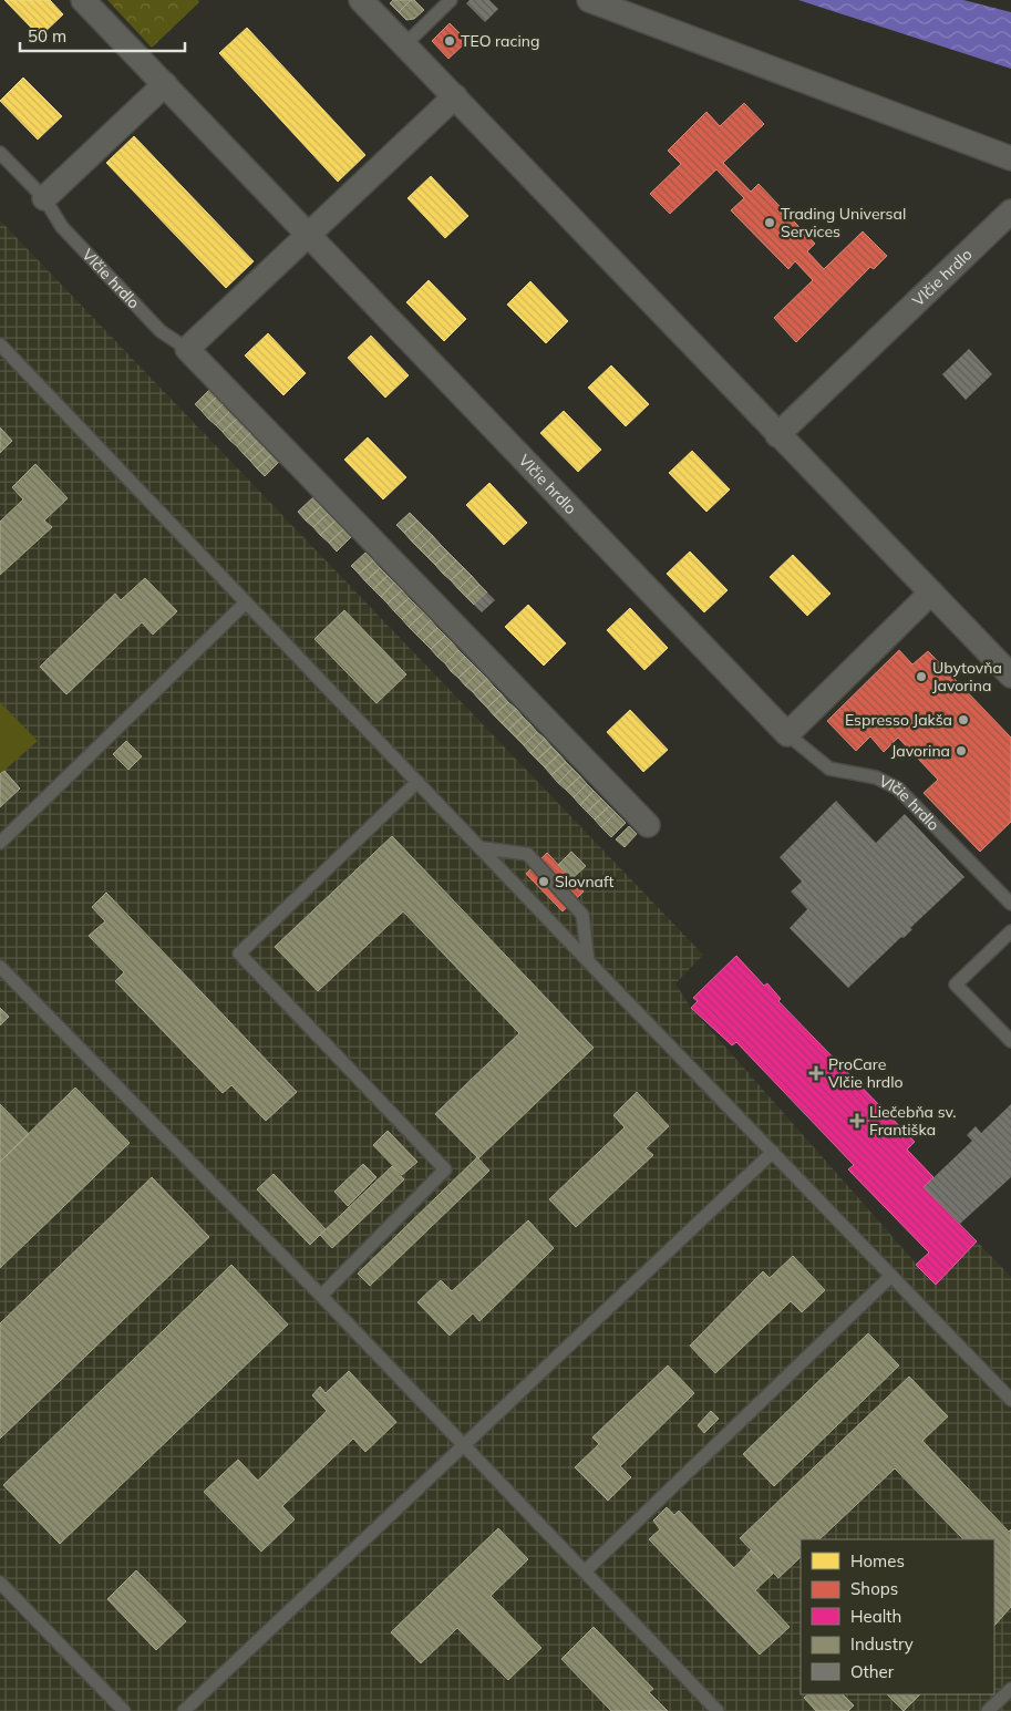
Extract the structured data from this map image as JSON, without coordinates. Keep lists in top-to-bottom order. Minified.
{"streets":{"street":["Vlčie hrdlo"]},"places":{"other":["TEO racing","Trading Universal Services","Ubytovňa Javorina","Espresso Jakša","Javorina","Slovnaft"],"health":["ProCare Vlčie hrdlo","Liečebňa sv. Františka"]},"legend":["Homes","Shops","Health","Industry","Other"],"scale_bar":"50 m"}
